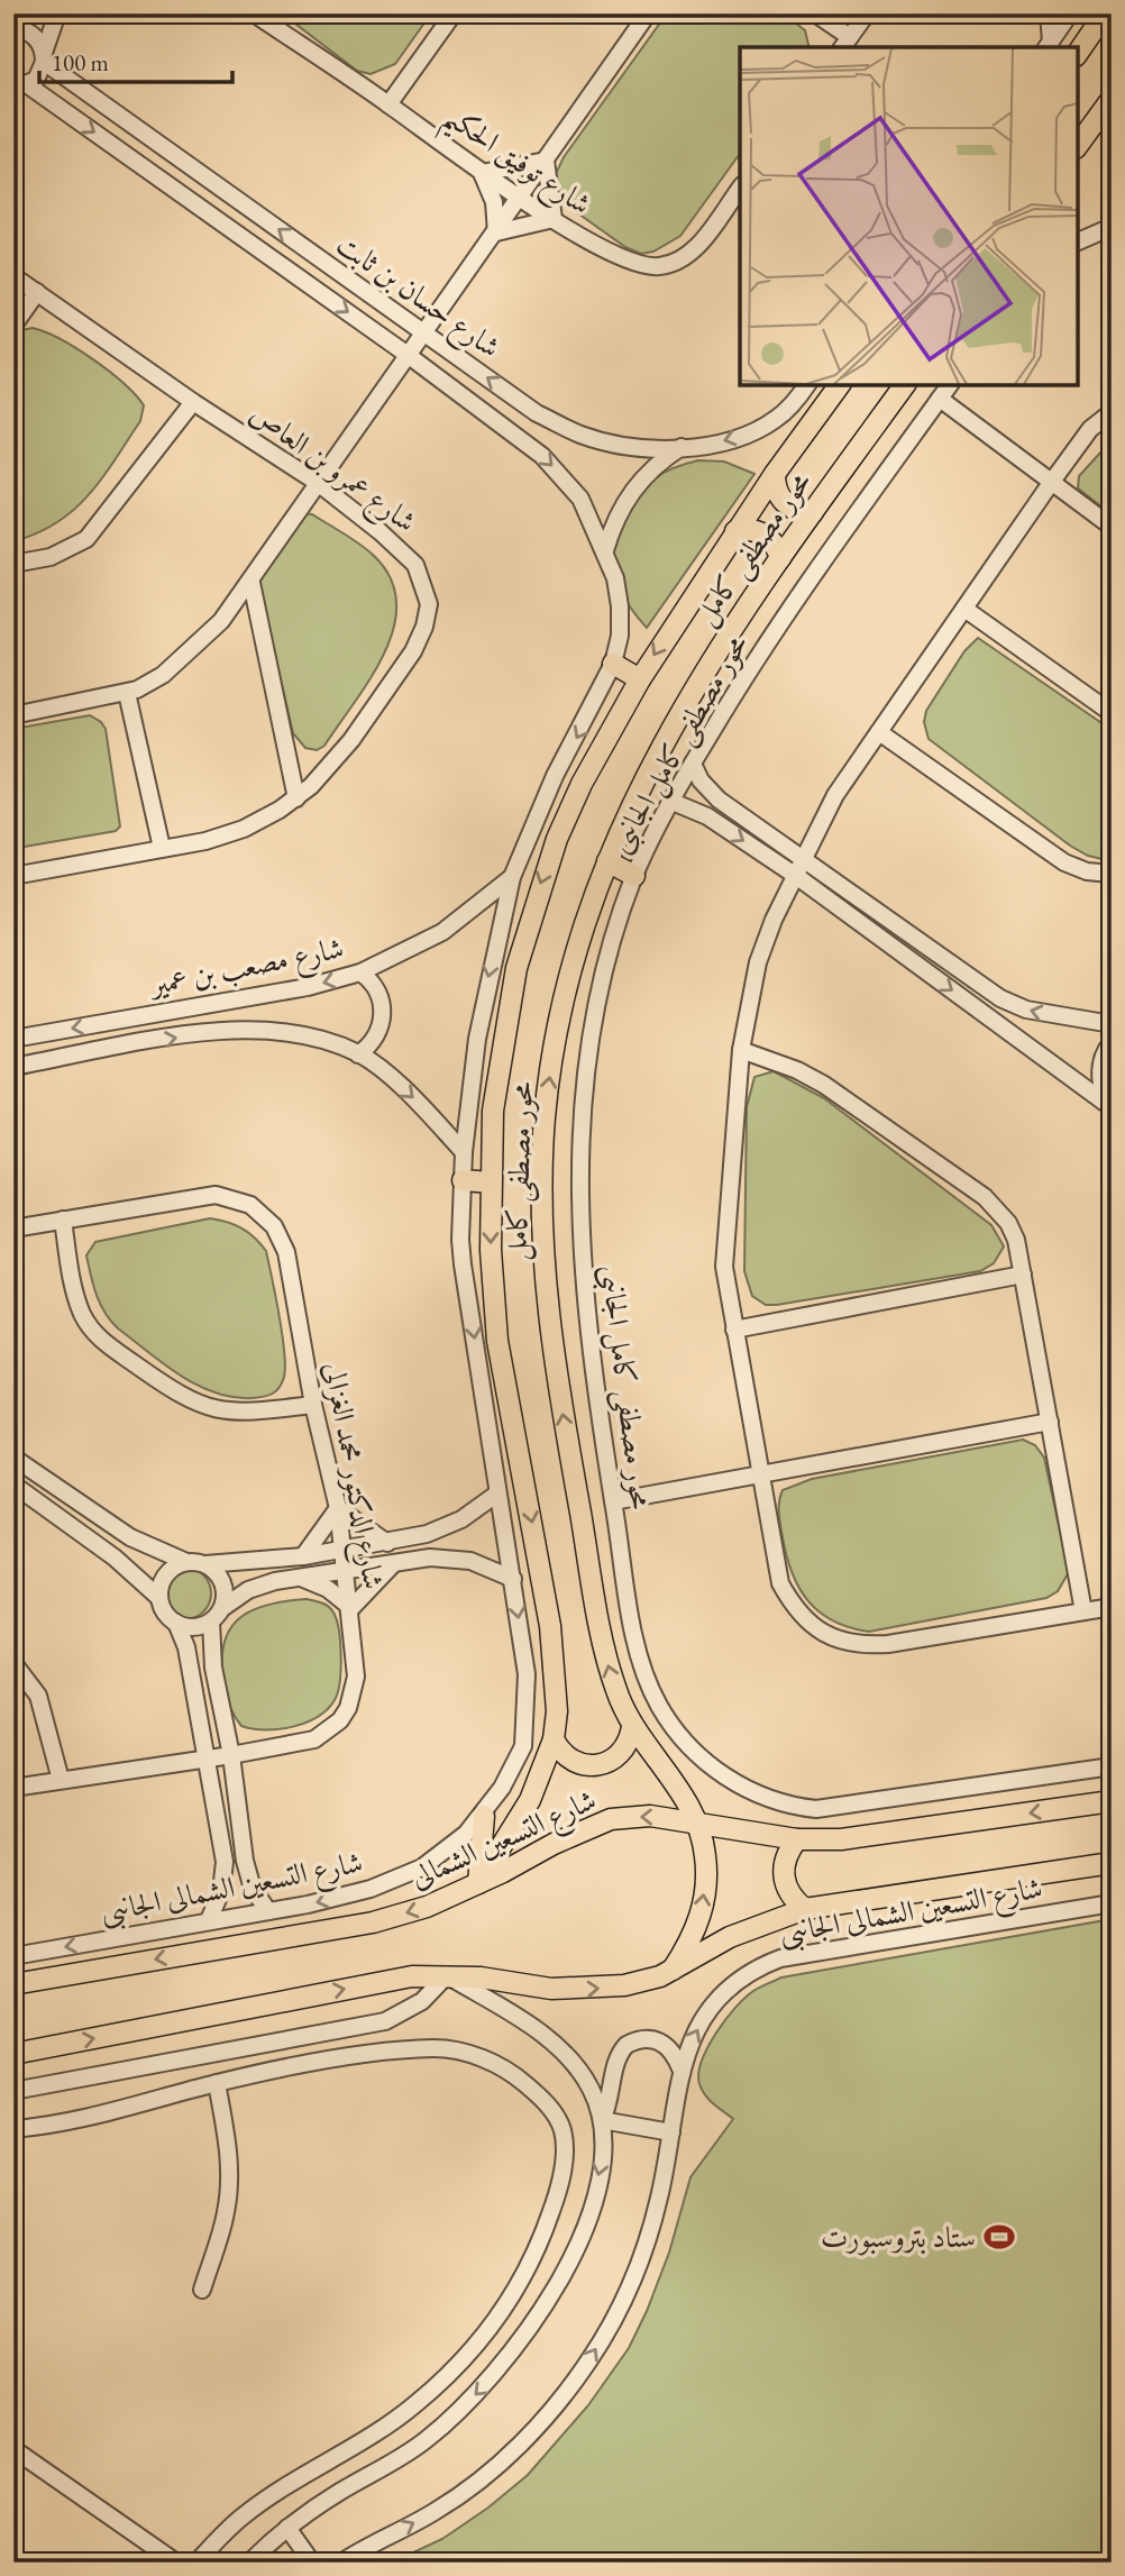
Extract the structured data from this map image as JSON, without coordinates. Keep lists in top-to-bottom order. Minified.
{"streets":{"main road":["محور مصطفى كامل","شارع التسعين الشمالى"],"street":["شارع توفيق الحكيم","شارع حسان بن ثابت","شارع عمرو بن العاص","محور مصطفى كامل الجانبى","شارع مصعب بن عمير","شارع الدكتور محمد الغزالى","شارع التسعين الشمالى الجانبى"]},"crossings":[["محور مصطفى كامل","شارع التسعين الشمالى"]],"places":{"sports":["ستاد بتروسبورت"]},"scale_bar":"100 m"}
